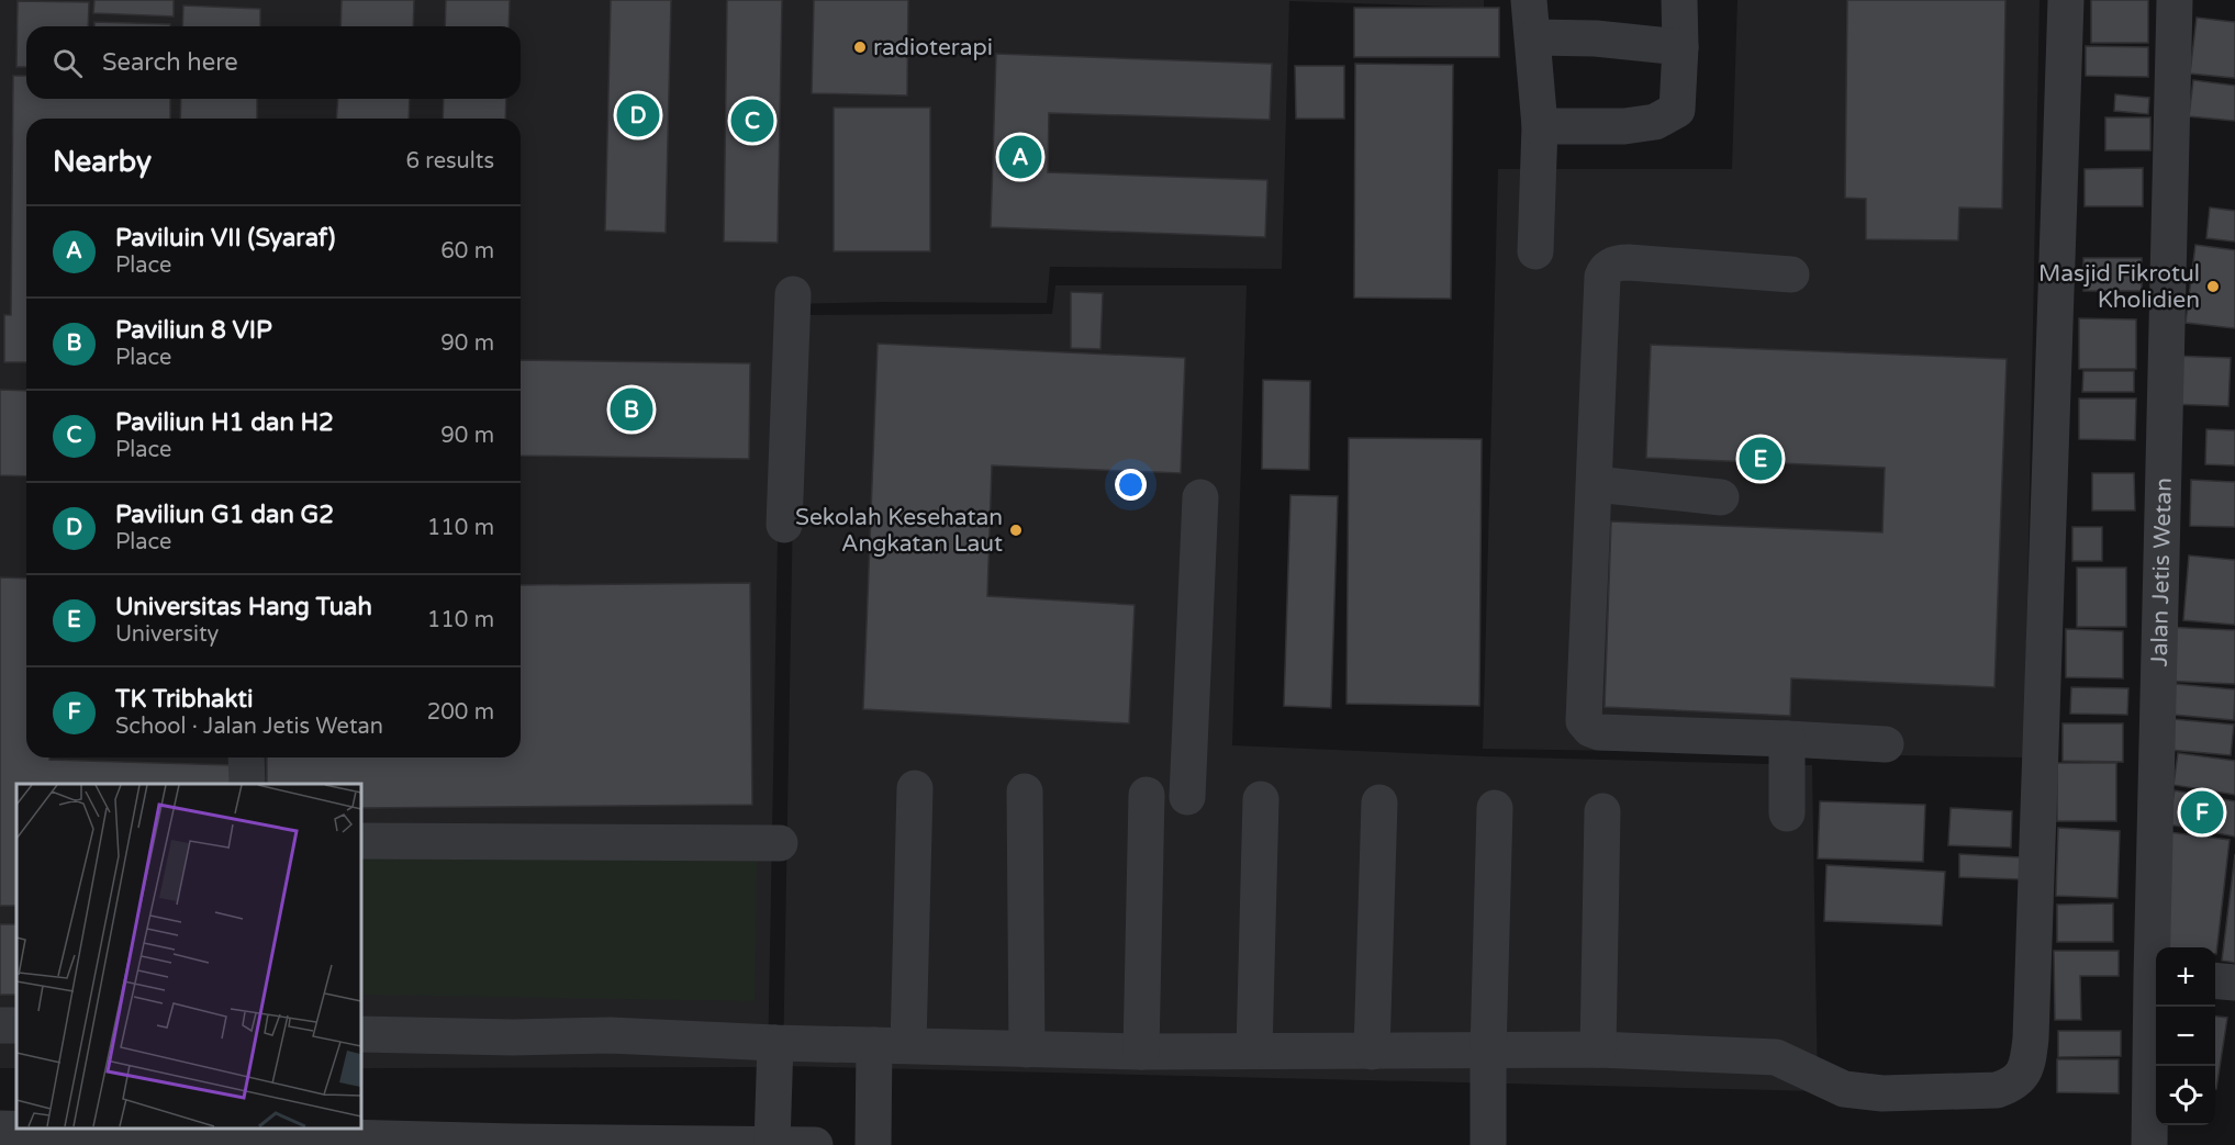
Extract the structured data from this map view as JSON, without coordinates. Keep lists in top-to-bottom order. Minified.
{"streets":{"street":["Jalan Jetis Wetan"]},"places":["radioterapi","Masjid Fikrotul Kholidien","Sekolah Kesehatan Angkatan Laut"],"page":{"search":"Search here","pins":["D","C","A","B","E","F"],"heading":["Nearby","6 results"],"list":[{"mark":"A","name":"Paviluin VII (Syaraf)","note":"Place","value":"60 m"},{"mark":"B","name":"Paviliun 8 VIP","note":"Place","value":"90 m"},{"mark":"C","name":"Paviliun H1 dan H2","note":"Place","value":"90 m"},{"mark":"D","name":"Paviliun G1 dan G2","note":"Place","value":"110 m"},{"mark":"E","name":"Universitas Hang Tuah","note":"University","value":"110 m"},{"mark":"F","name":"TK Tribhakti","note":"School · Jalan Jetis Wetan","value":"200 m"}],"map_buttons":["+","−"]}}
